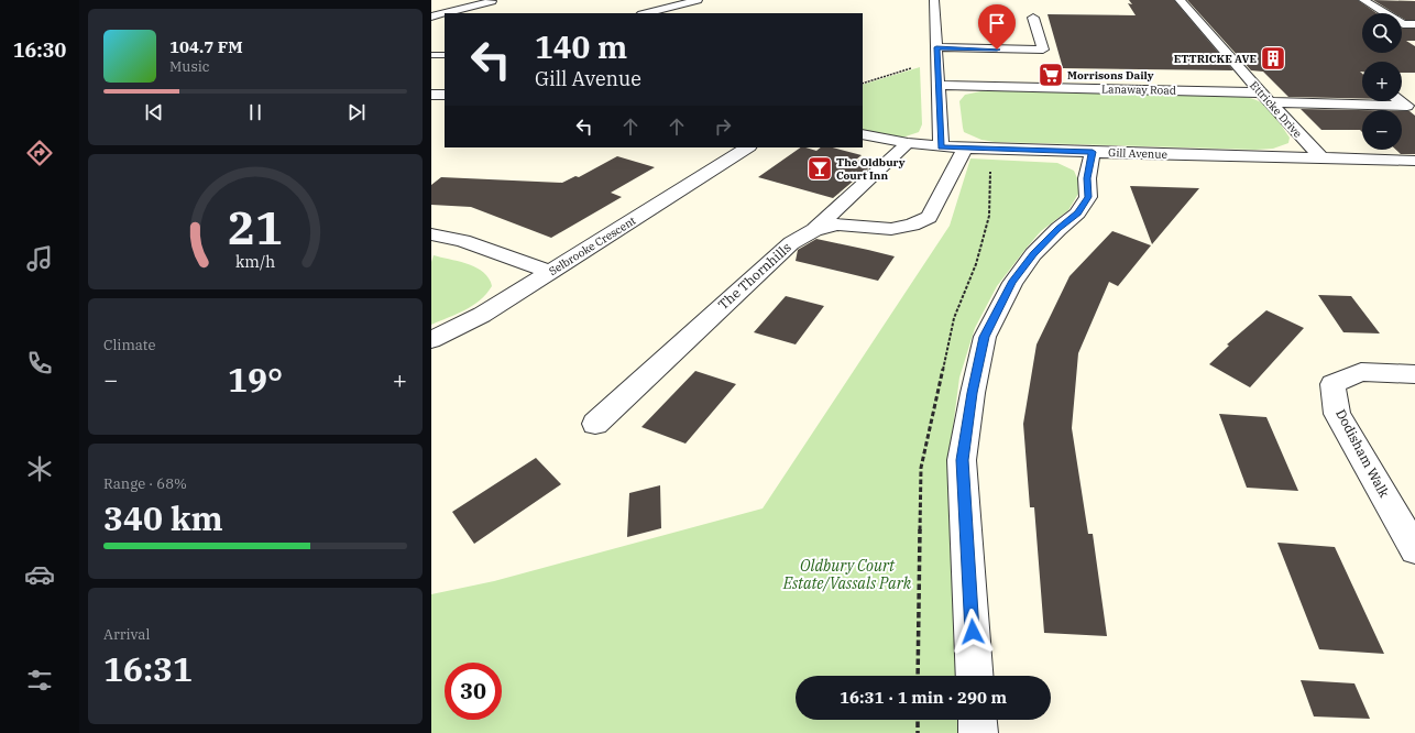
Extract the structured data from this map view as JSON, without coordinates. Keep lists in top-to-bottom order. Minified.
{"streets":{"street":["Lanaway Road","Ettricke Drive","Gill Avenue","Selbrooke Crescent","The Thornhills","Dodisham Walk"]},"crossings":[["Lanaway Road","Ettricke Drive"],["Ettricke Drive","Gill Avenue"],["Gill Avenue","The Thornhills"]],"parks":["Oldbury Court Estate/Vassals Park"],"places":{"building":["ETTRICKE AVE"],"supermarket":["Morrisons Daily"],"bar":["The Oldbury Court Inn"]},"page":{"tabs":"16:30","map_buttons":["+","−"],"turn":["140 m","Gill Avenue"],"song":["104.7 FM","Music"],"tile":["Climate",["Range · 68%","340 km"],["Arrival","16:31"]],"heat":["−","19°","+"],"limit":"30","trip":"16:31 · 1 min · 290 m","gauge":["21","km/h"]}}
